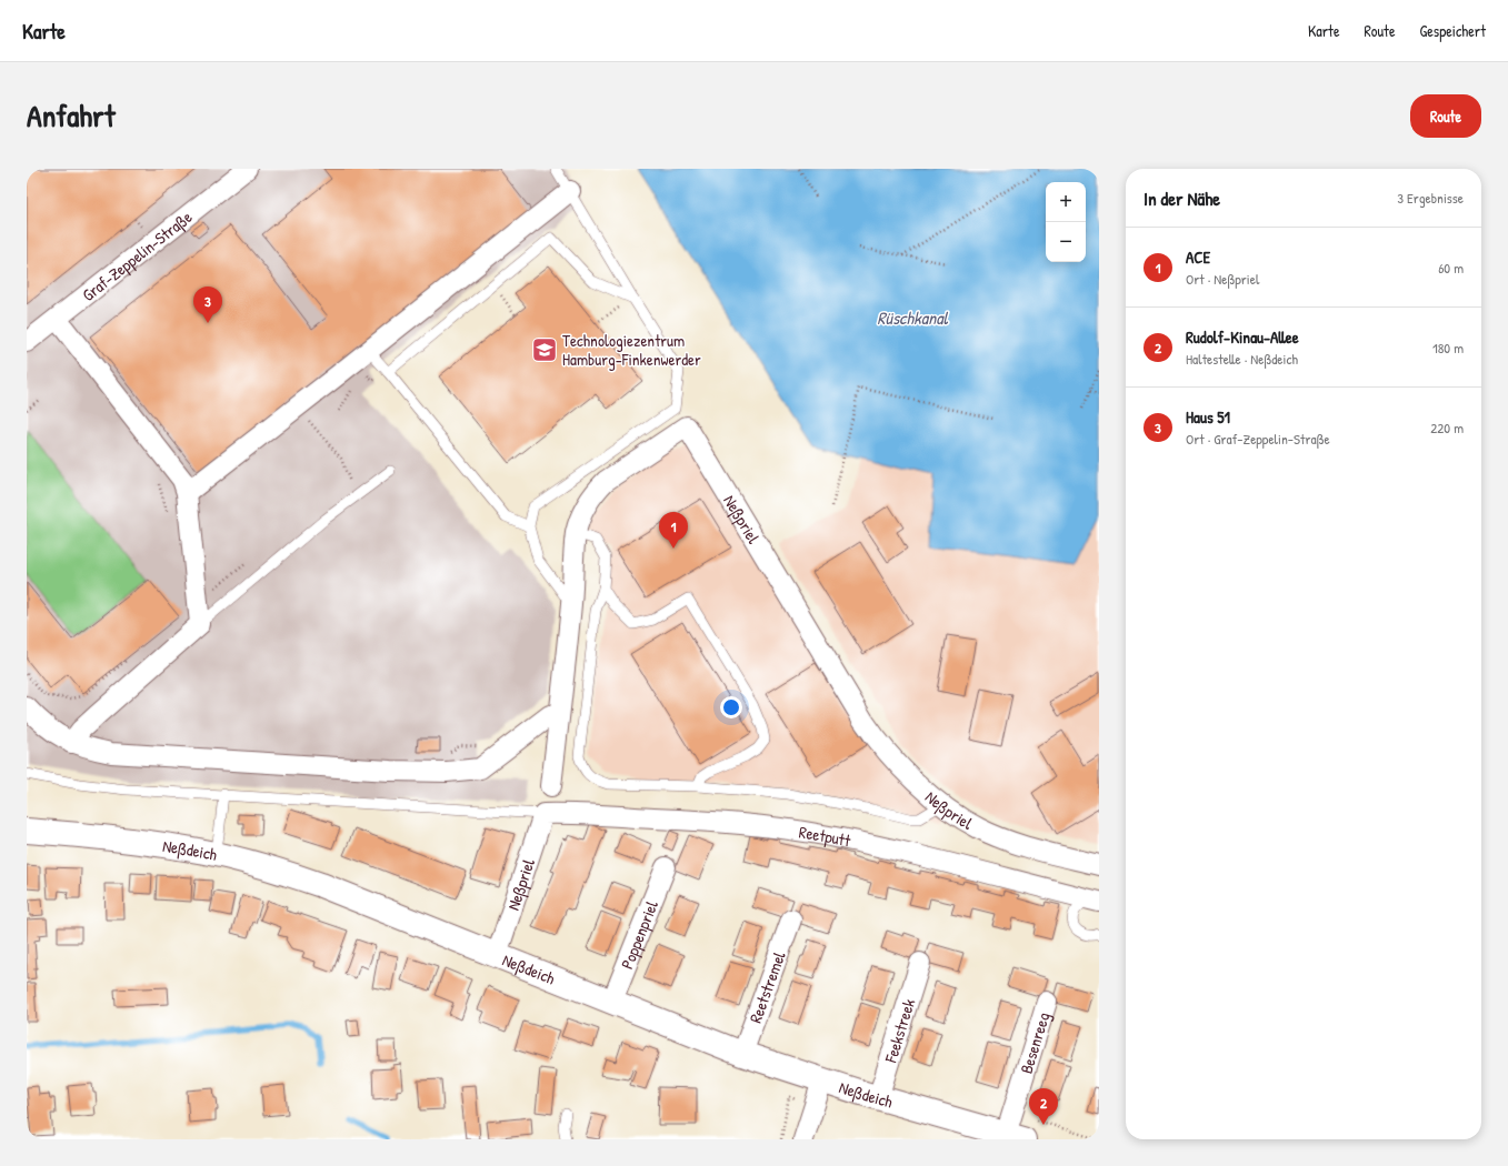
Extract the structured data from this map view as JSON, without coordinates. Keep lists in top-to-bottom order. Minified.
{"streets":{"street":["Graf-Zeppelin-Straße","Neßpriel","Reetputt","Neßdeich","Poppenpriel","Reetstremel","Feekstreek","Besenreeg"]},"crossings":[["Neßpriel","Reetputt"],["Neßpriel","Neßdeich"],["Neßdeich","Poppenpriel"],["Neßdeich","Reetstremel"],["Neßdeich","Feekstreek"],["Neßdeich","Besenreeg"]],"water":["Rüschkanal"],"places":{"school or university":["Technologiezentrum Hamburg-Finkenwerder"]},"page":{"header":"Karte","nav":["Karte","Route","Gespeichert"],"title":"Anfahrt","buttons":"Route","heading":["In der Nähe","3 Ergebnisse"],"map_buttons":["+","−"],"list":[{"mark":"1","name":"ACE","note":"Ort · Neßpriel","value":"60 m"},{"mark":"2","name":"Rudolf-Kinau-Allee","note":"Haltestelle · Neßdeich","value":"180 m"},{"mark":"3","name":"Haus 51","note":"Ort · Graf-Zeppelin-Straße","value":"220 m"}],"pins":["3","1","2"]}}
